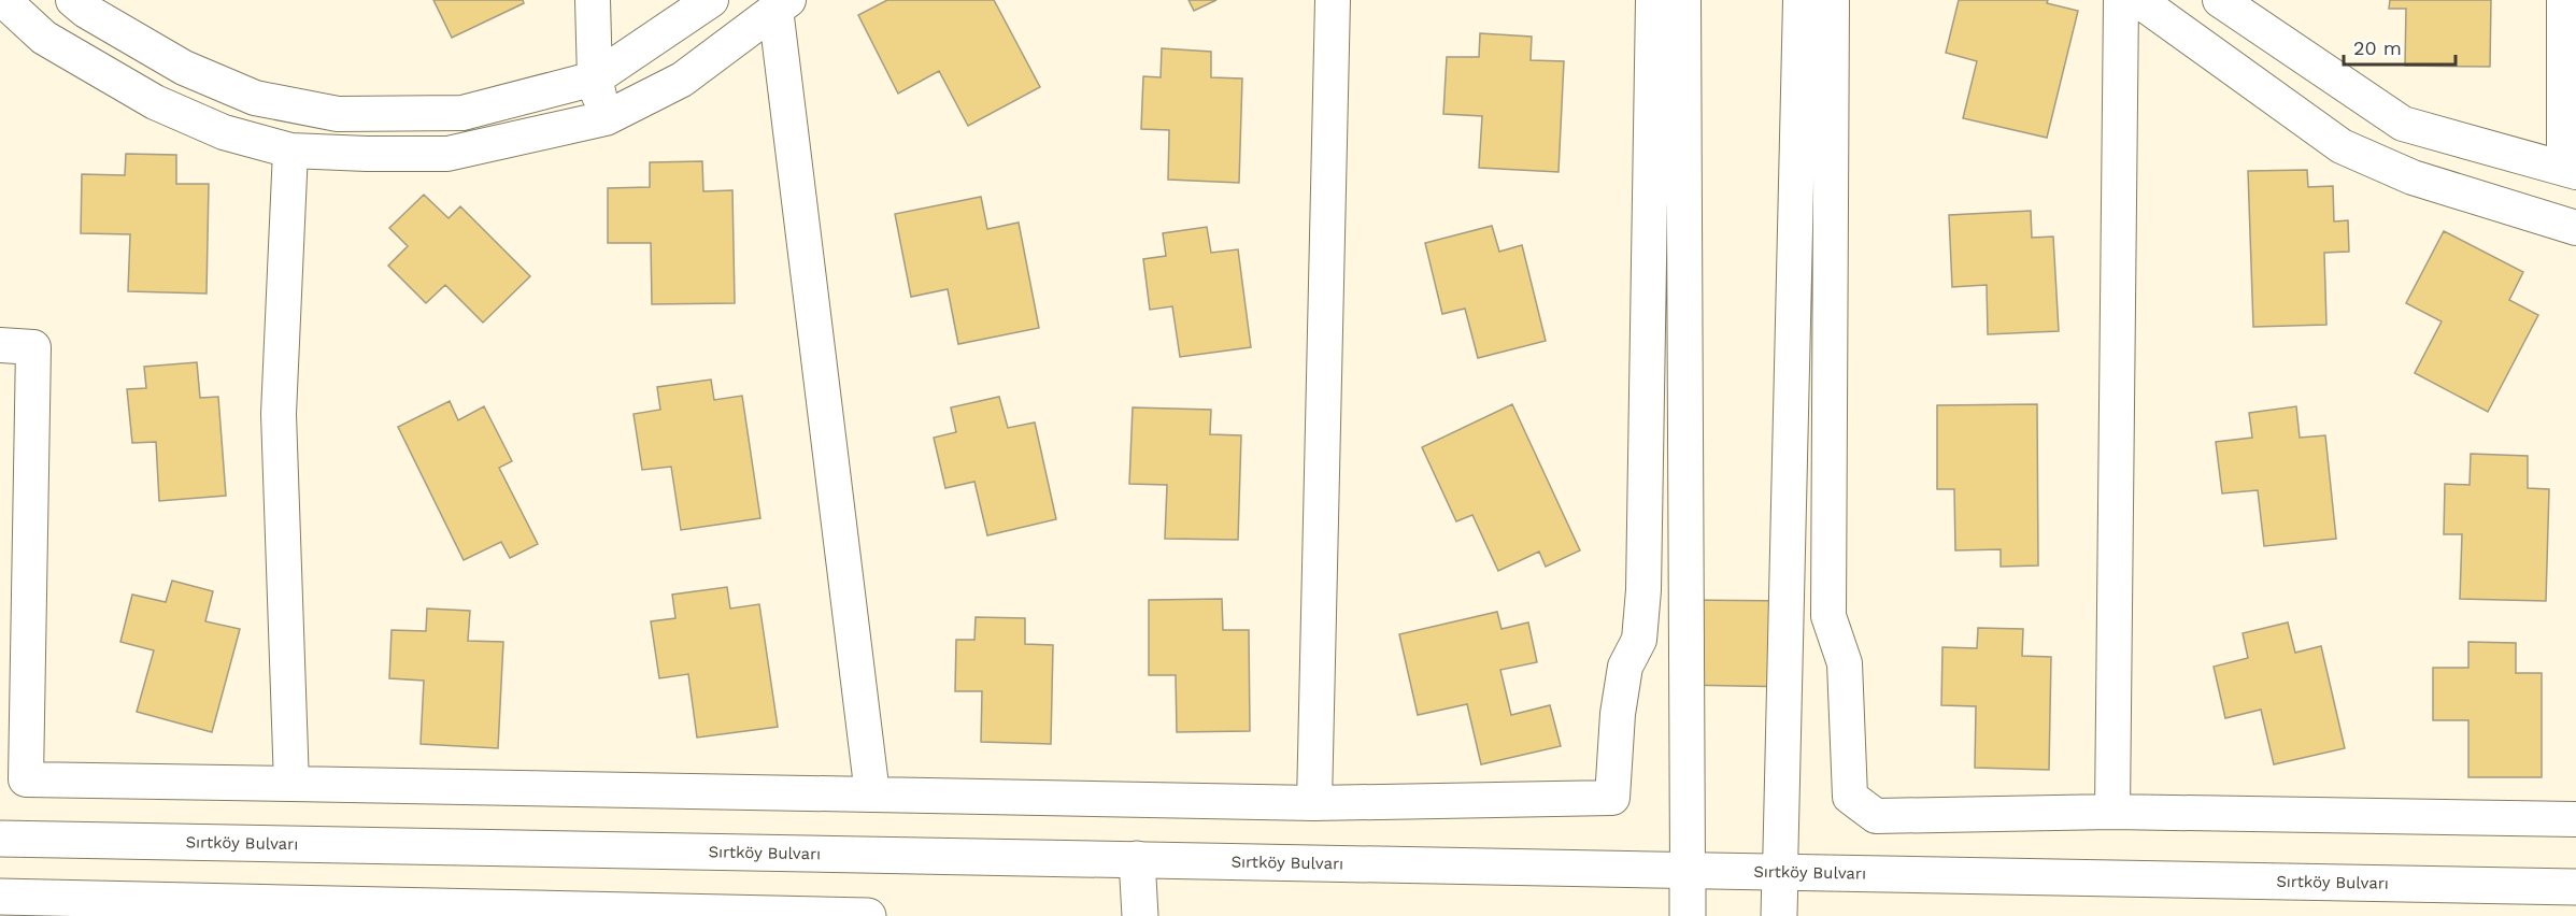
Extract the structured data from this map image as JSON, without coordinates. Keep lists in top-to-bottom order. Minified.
{"streets":{"main road":["Sırtköy Bulvarı"]},"scale_bar":"20 m"}
